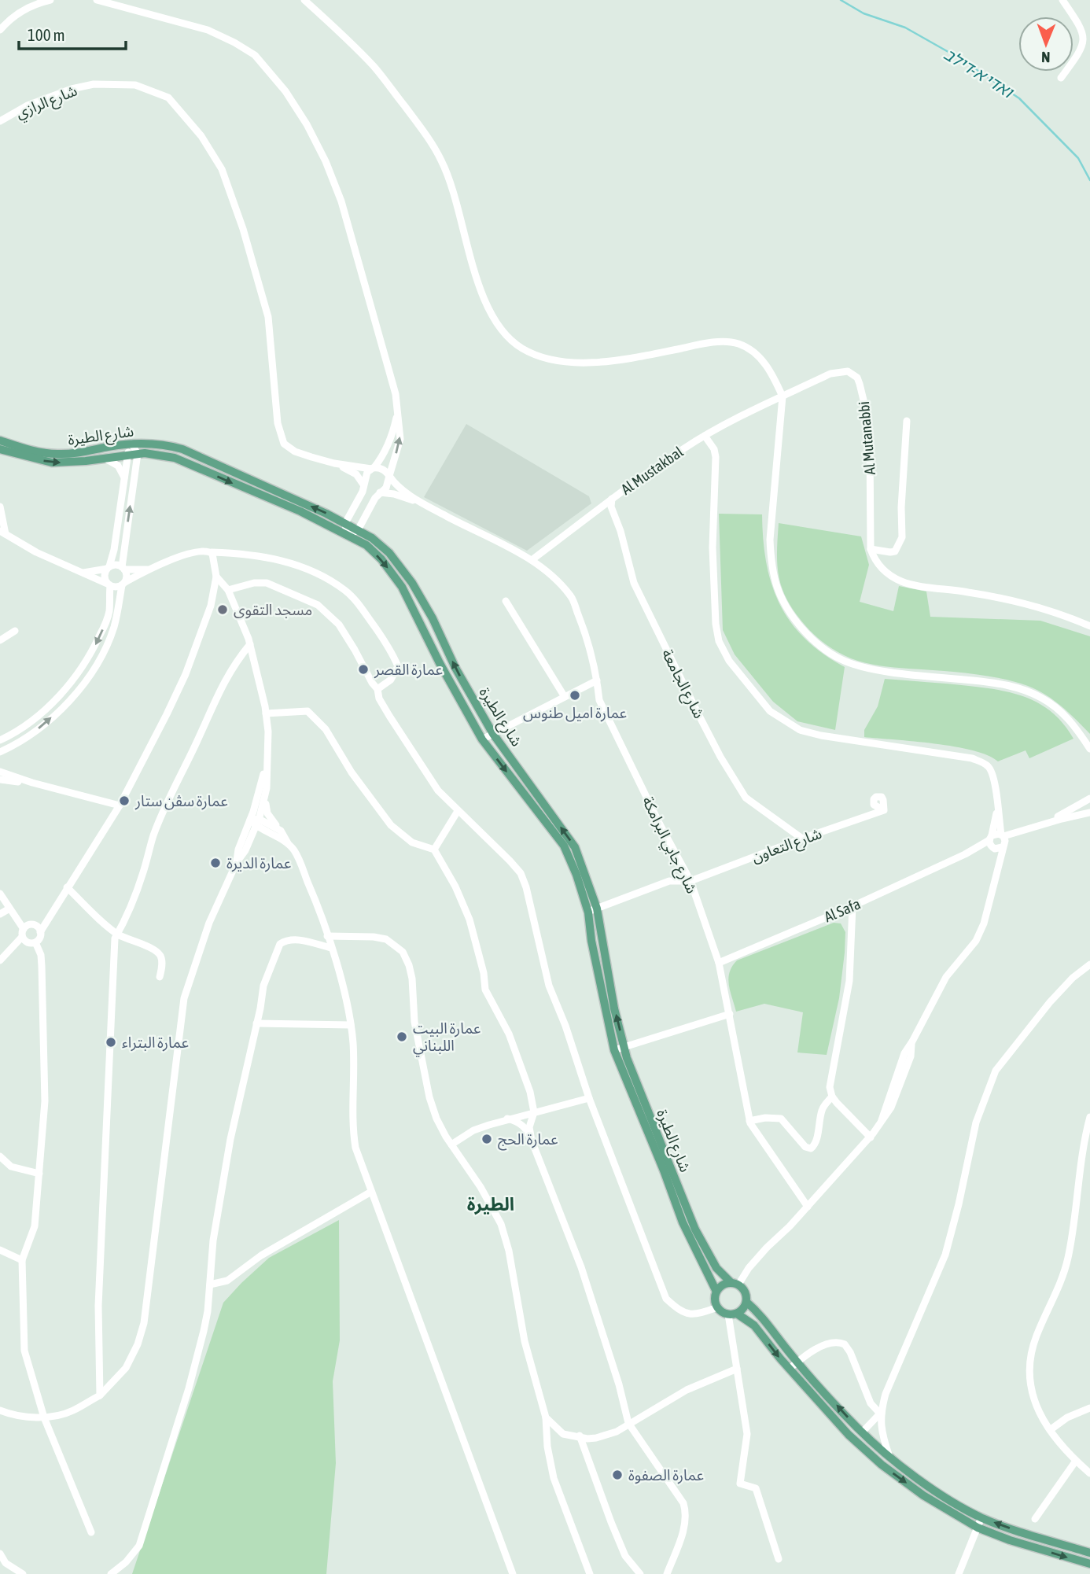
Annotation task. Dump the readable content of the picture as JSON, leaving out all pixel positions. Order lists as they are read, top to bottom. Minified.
{"streets":{"main road":["شارع الطيرة"],"street":["شارع الرازي","Al Mutanabbi","Al Mustakbal","شارع الجامعة","شارع جابي البرامكة","شارع التعاون","Al Safa"]},"crossings":[["شارع الطيرة","شارع التعاون"],["Al Mutanabbi","Al Mustakbal"],["Al Mustakbal","شارع الجامعة"],["Al Mustakbal","شارع جابي البرامكة"],["شارع الجامعة","شارع التعاون"],["شارع جابي البرامكة","شارع التعاون"],["شارع جابي البرامكة","Al Safa"]],"districts":["الطيرة"],"water":["ואדי א-דילב"],"places":["مسجد التقوى","عمارة القصر","عمارة اميل طنوس","عمارة سڤن ستار","عمارة الديرة","عمارة البيت اللبناني","عمارة البتراء","عمارة الحج","عمارة الصفوة"],"scale_bar":"100 m","north":"bottom"}
